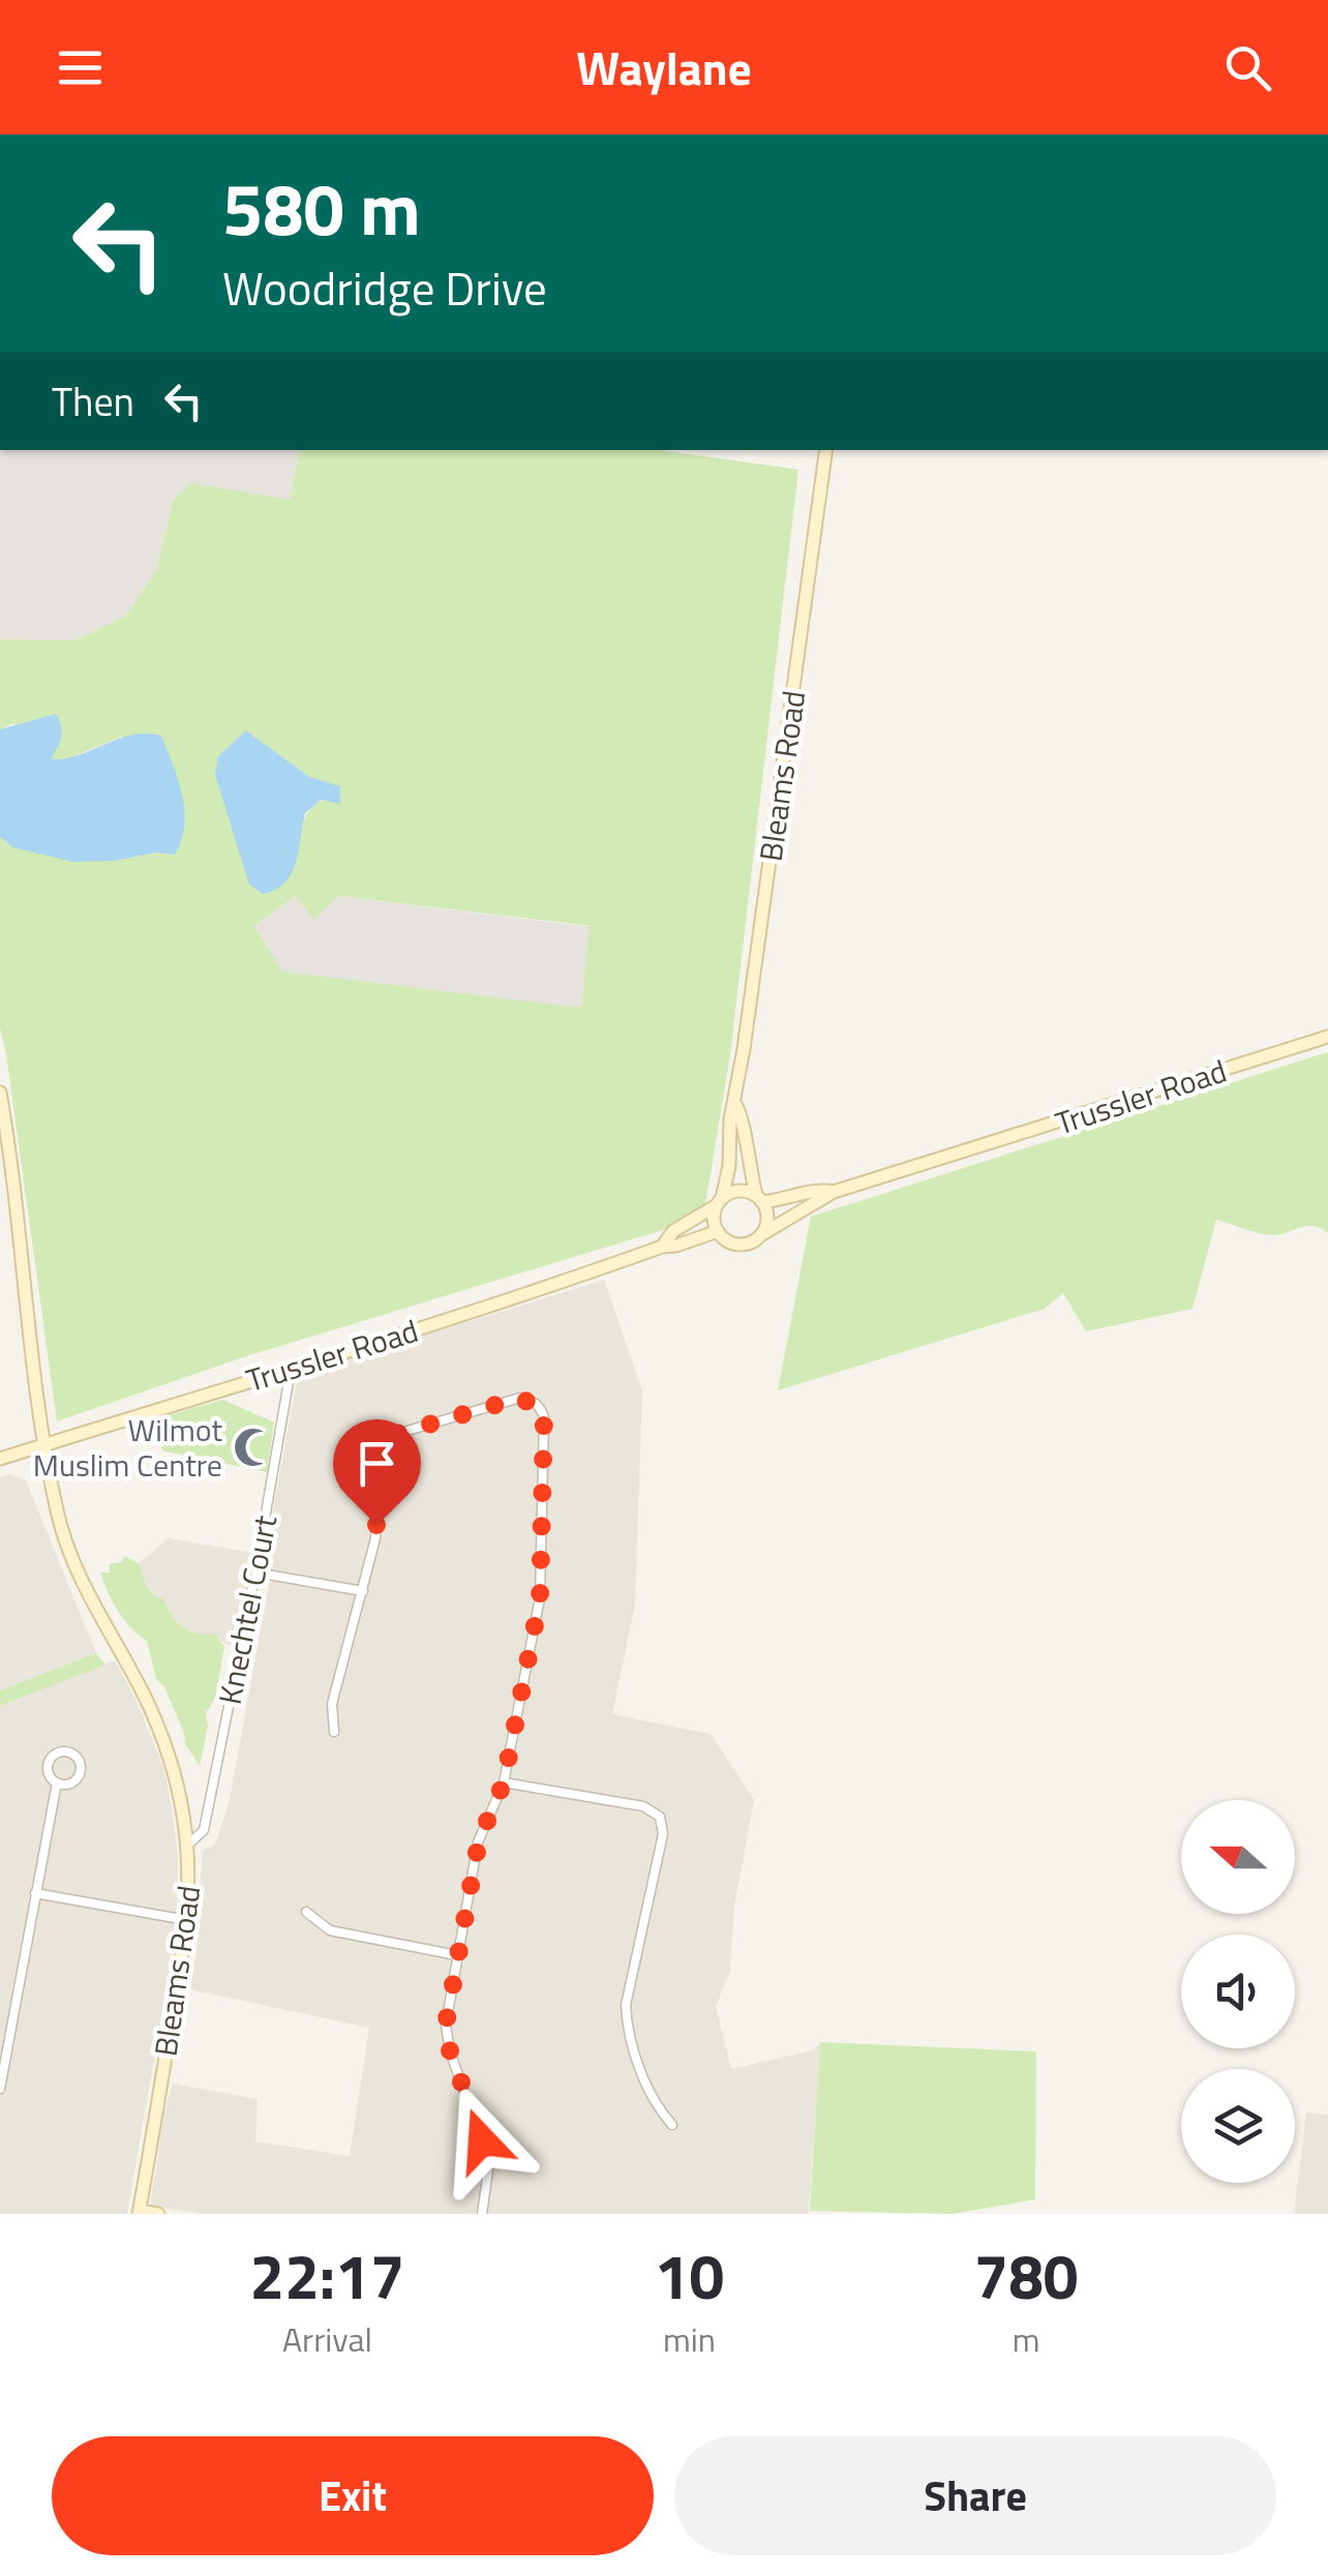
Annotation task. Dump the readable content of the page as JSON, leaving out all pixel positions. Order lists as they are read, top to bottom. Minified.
{"streets":{"main road":["Bleams Road","Trussler Road"],"street":["Knechtel Court"]},"crossings":[["Bleams Road","Trussler Road"],["Bleams Road","Knechtel Court"],["Trussler Road","Knechtel Court"]],"places":{"mosque":["Wilmot Muslim Centre"]},"north":"left","page":{"header":"Waylane","turn":["580 m","Woodridge Drive"],"then":"Then","eta":["22:17","Arrival","10","min","780","m"],"buttons":["Exit","Share"]}}
